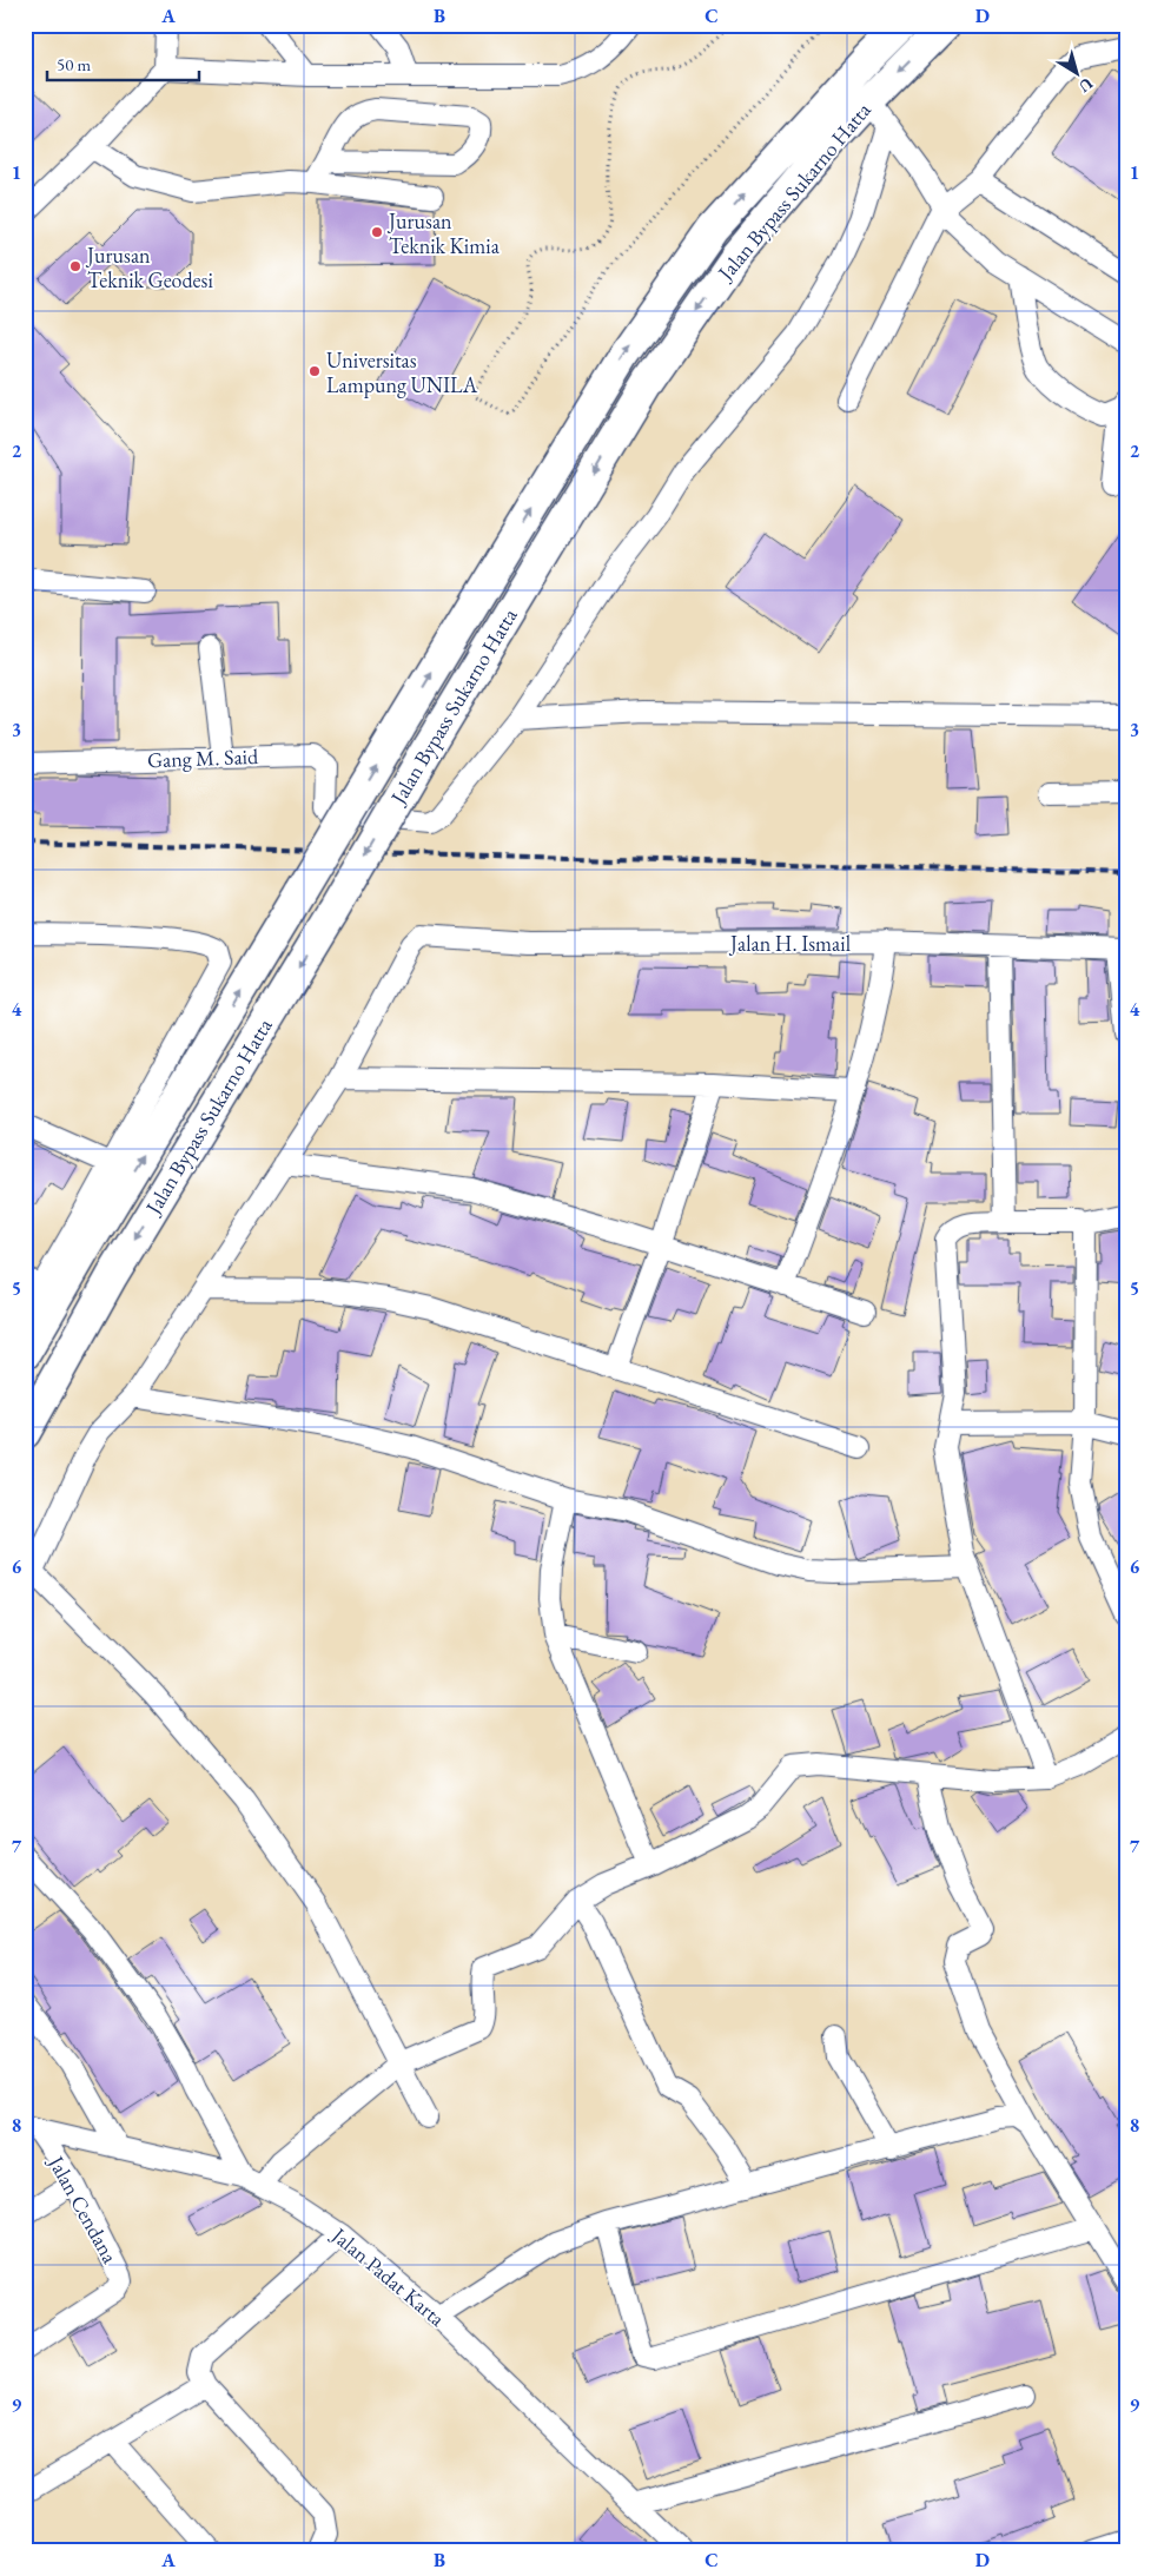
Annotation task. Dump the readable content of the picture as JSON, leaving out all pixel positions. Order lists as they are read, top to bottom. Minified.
{"streets":{"highway":["Jalan Bypass Sukarno Hatta"],"street":["Gang M. Said","Jalan H. Ismail","Jalan Cendana","Jalan Padat Karta"]},"crossings":[["Jalan Cendana","Jalan Padat Karta"]],"places":["Jurusan Teknik Kimia","Jurusan Teknik Geodesi","Universitas Lampung UNILA"],"scale_bar":"50 m","north":"bottom right","grid":{"columns":["A","B","C","D"],"rows":["1","2","3","4","5","6","7","8","9"]}}
